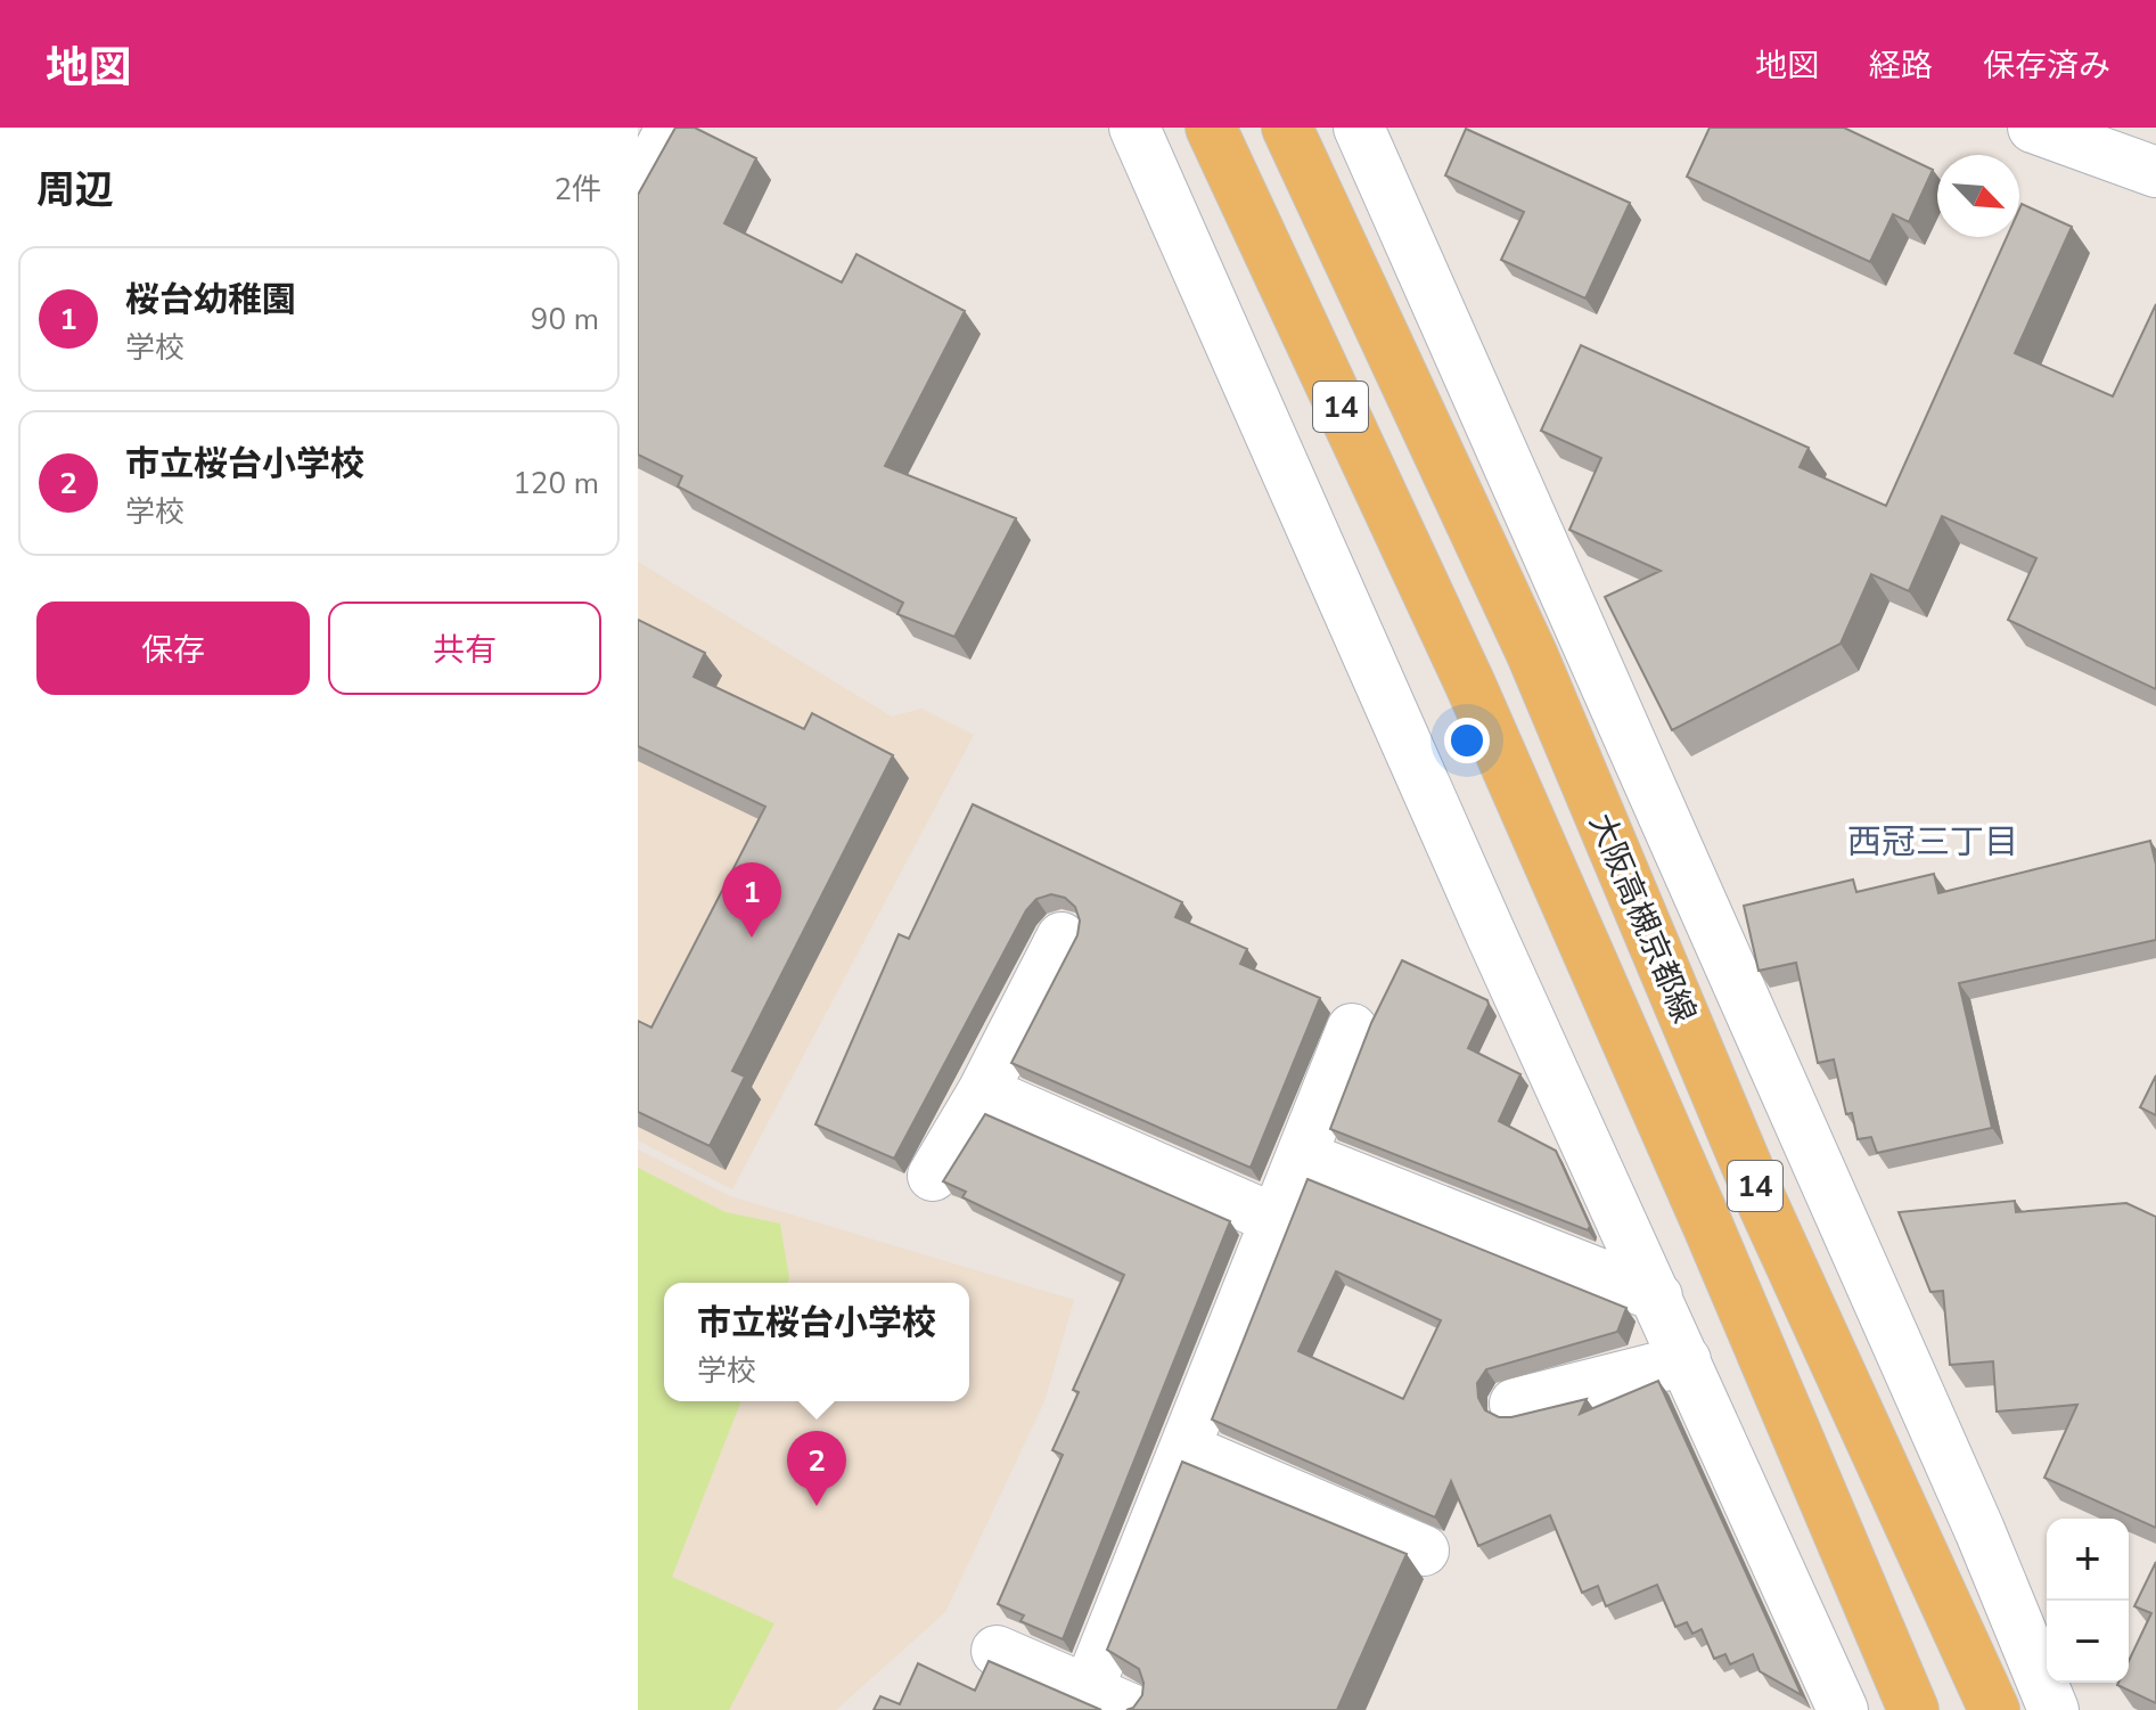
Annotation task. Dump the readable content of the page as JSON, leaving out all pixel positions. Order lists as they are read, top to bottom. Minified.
{"streets":{"main road":["14","大阪高槻京都線"]},"districts":["西冠三丁目"],"north":"bottom right","page":{"header":"地図","nav":["地図","経路","保存済み"],"heading":["周辺","2件"],"list":[{"mark":"1","name":"桜台幼稚園","note":"学校","value":"90 m"},{"mark":"2","name":"市立桜台小学校","note":"学校","value":"120 m"}],"buttons":["保存","共有"],"pins":["1","2"],"popup":["市立桜台小学校","学校"],"map_buttons":["+","−"]}}
